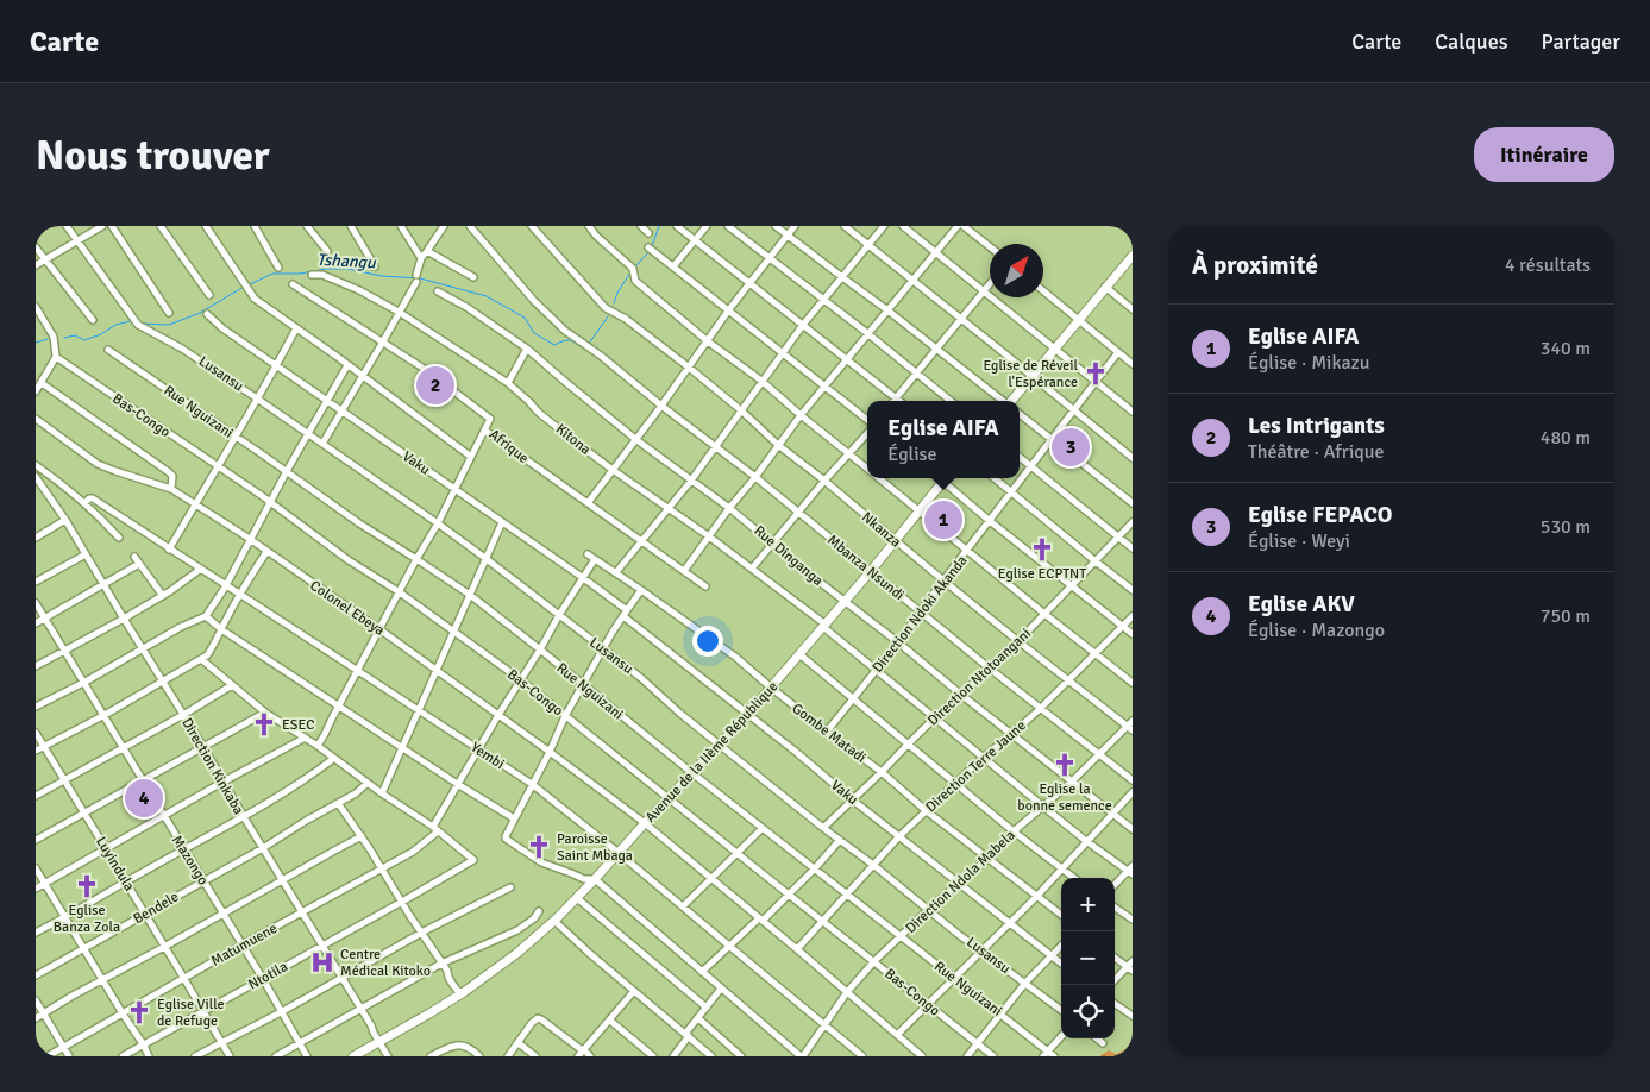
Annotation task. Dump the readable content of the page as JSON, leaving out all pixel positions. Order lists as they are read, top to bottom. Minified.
{"streets":{"street":["Lusansu","Rue Nguizani","Bas-Congo","Kitona","Afrique","Vaku","Nkanza","Rue Dinganga","Mbanza Nsundi","Colonel Ebeya","Direction Ndoki Akanda","Direction Ntotoangani","Gombe Matadi","Avenue de la IIème République","Yembi","Direction Kinkaba","Direction Terre Jaune","Mazongo","Luyindula","Direction Ndola Mabela","Bendele","Matumuene","Ntotila"]},"crossings":[["Lusansu","Direction Ntotoangani"],["Lusansu","Avenue de la IIème République"],["Lusansu","Direction Terre Jaune"],["Lusansu","Direction Ndola Mabela"],["Lusansu","Matumuene"],["Rue Nguizani","Avenue de la IIème République"],["Rue Nguizani","Direction Terre Jaune"],["Rue Nguizani","Direction Ndola Mabela"],["Rue Nguizani","Matumuene"],["Bas-Congo","Avenue de la IIème République"],["Bas-Congo","Direction Terre Jaune"],["Bas-Congo","Direction Ndola Mabela"],["Bas-Congo","Matumuene"],["Kitona","Direction Ndoki Akanda"],["Kitona","Direction Ntotoangani"],["Kitona","Avenue de la IIème République"],["Kitona","Direction Terre Jaune"],["Kitona","Direction Ndola Mabela"],["Vaku","Direction Ntotoangani"],["Vaku","Avenue de la IIème République"],["Vaku","Direction Terre Jaune"],["Vaku","Direction Ndola Mabela"],["Vaku","Matumuene"],["Nkanza","Direction Ndoki Akanda"],["Nkanza","Direction Ntotoangani"],["Nkanza","Avenue de la IIème République"],["Nkanza","Direction Terre Jaune"],["Nkanza","Direction Ndola Mabela"],["Rue Dinganga","Direction Ndoki Akanda"],["Rue Dinganga","Direction Ntotoangani"],["Rue Dinganga","Avenue de la IIème République"],["Rue Dinganga","Direction Terre Jaune"],["Rue Dinganga","Direction Ndola Mabela"],["Mbanza Nsundi","Direction Ndoki Akanda"],["Mbanza Nsundi","Direction Ntotoangani"],["Mbanza Nsundi","Avenue de la IIème République"],["Mbanza Nsundi","Direction Terre Jaune"],["Mbanza Nsundi","Direction Ndola Mabela"],["Colonel Ebeya","Avenue de la IIème République"],["Colonel Ebeya","Direction Terre Jaune"],["Colonel Ebeya","Direction Ndola Mabela"],["Colonel Ebeya","Matumuene"],["Direction Ndoki Akanda","Gombe Matadi"],["Direction Ntotoangani","Gombe Matadi"],["Gombe Matadi","Avenue de la IIème République"],["Gombe Matadi","Direction Terre Jaune"],["Gombe Matadi","Direction Ndola Mabela"],["Gombe Matadi","Matumuene"],["Avenue de la IIème République","Yembi"],["Avenue de la IIème République","Direction Kinkaba"],["Yembi","Direction Ndola Mabela"],["Yembi","Matumuene"],["Direction Kinkaba","Bendele"],["Direction Kinkaba","Matumuene"],["Direction Kinkaba","Ntotila"],["Mazongo","Bendele"],["Mazongo","Matumuene"],["Mazongo","Ntotila"],["Luyindula","Bendele"],["Luyindula","Matumuene"],["Luyindula","Ntotila"],["Matumuene","Ntotila"]],"water":["Tshangu"],"places":{"church":["Eglise de Réveil l'Espérance","Eglise ECPTNT","ESEC","Eglise la bonne semence","Paroisse Saint Mbaga","Eglise Banza Zola","Eglise Ville de Refuge"],"hospital":["Centre Médical Kitoko"]},"north":"top right","page":{"header":"Carte","nav":["Carte","Calques","Partager"],"buttons":"Itinéraire","title":"Nous trouver","heading":["À proximité","4 résultats"],"list":[{"mark":"1","name":"Eglise AIFA","note":"Église · Mikazu","value":"340 m"},{"mark":"2","name":"Les Intrigants","note":"Théâtre · Afrique","value":"480 m"},{"mark":"3","name":"Eglise FEPACO","note":"Église · Weyi","value":"530 m"},{"mark":"4","name":"Eglise AKV","note":"Église · Mazongo","value":"750 m"}],"pins":["2","3","1","4"],"popup":["Eglise AIFA","Église"],"map_buttons":["+","−"]}}
